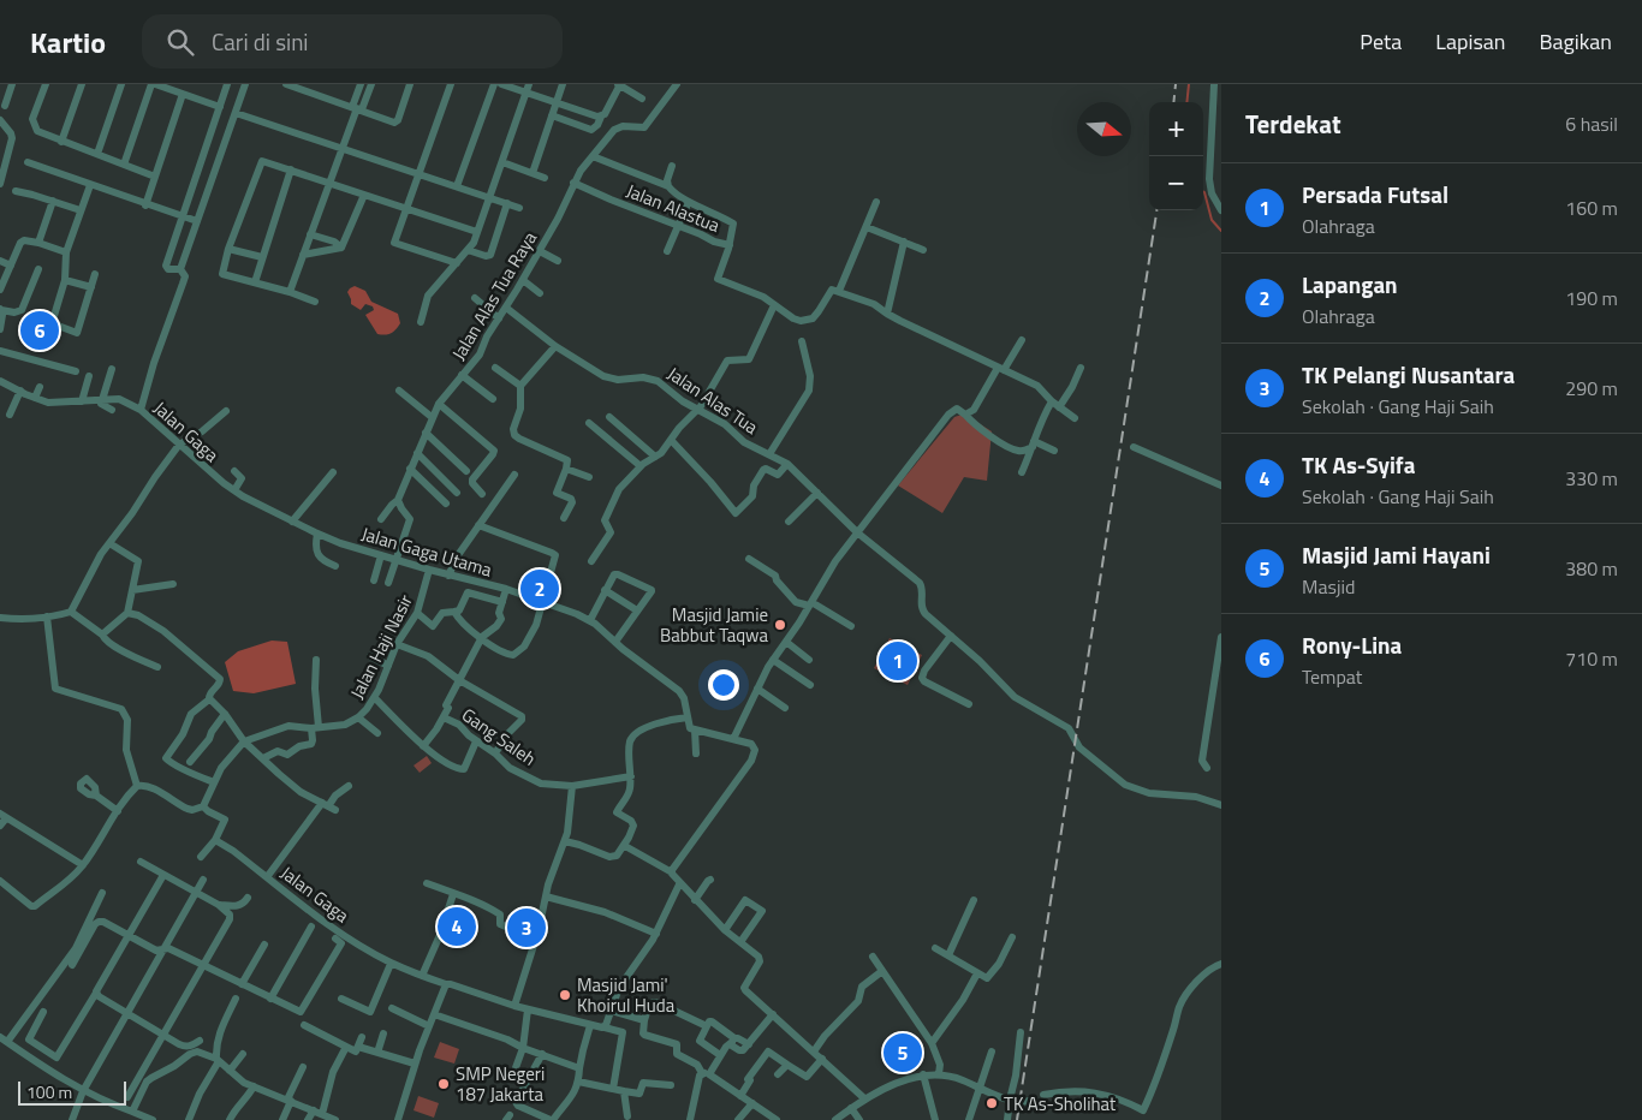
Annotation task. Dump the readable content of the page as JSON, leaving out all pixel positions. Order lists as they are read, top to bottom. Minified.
{"streets":{"street":["Jalan Alastua","Jalan Alas Tua Raya","Jalan Alas Tua","Jalan Gaga","Jalan Gaga Utama","Jalan Haji Nasir","Gang Saleh"]},"crossings":[["Jalan Alastua","Jalan Alas Tua Raya"],["Jalan Alas Tua Raya","Jalan Alas Tua"],["Jalan Gaga","Jalan Gaga Utama"],["Jalan Gaga Utama","Jalan Haji Nasir"]],"places":["Masjid Jamie Babbut Taqwa","Masjid Jami' Khoirul Huda","SMP Negeri 187 Jakarta","TK As-Sholihat"],"scale_bar":"100 m","north":"right","page":{"header":"Kartio","search":"Cari di sini","nav":["Peta","Lapisan","Bagikan"],"heading":["Terdekat","6 hasil"],"map_buttons":["+","−"],"list":[{"mark":"1","name":"Persada Futsal","note":"Olahraga","value":"160 m"},{"mark":"2","name":"Lapangan","note":"Olahraga","value":"190 m"},{"mark":"3","name":"TK Pelangi Nusantara","note":"Sekolah · Gang Haji Saih","value":"290 m"},{"mark":"4","name":"TK As-Syifa","note":"Sekolah · Gang Haji Saih","value":"330 m"},{"mark":"5","name":"Masjid Jami Hayani","note":"Masjid","value":"380 m"},{"mark":"6","name":"Rony-Lina","note":"Tempat","value":"710 m"}],"pins":["6","2","1","4","3","5"],"scale":"100 m"}}
